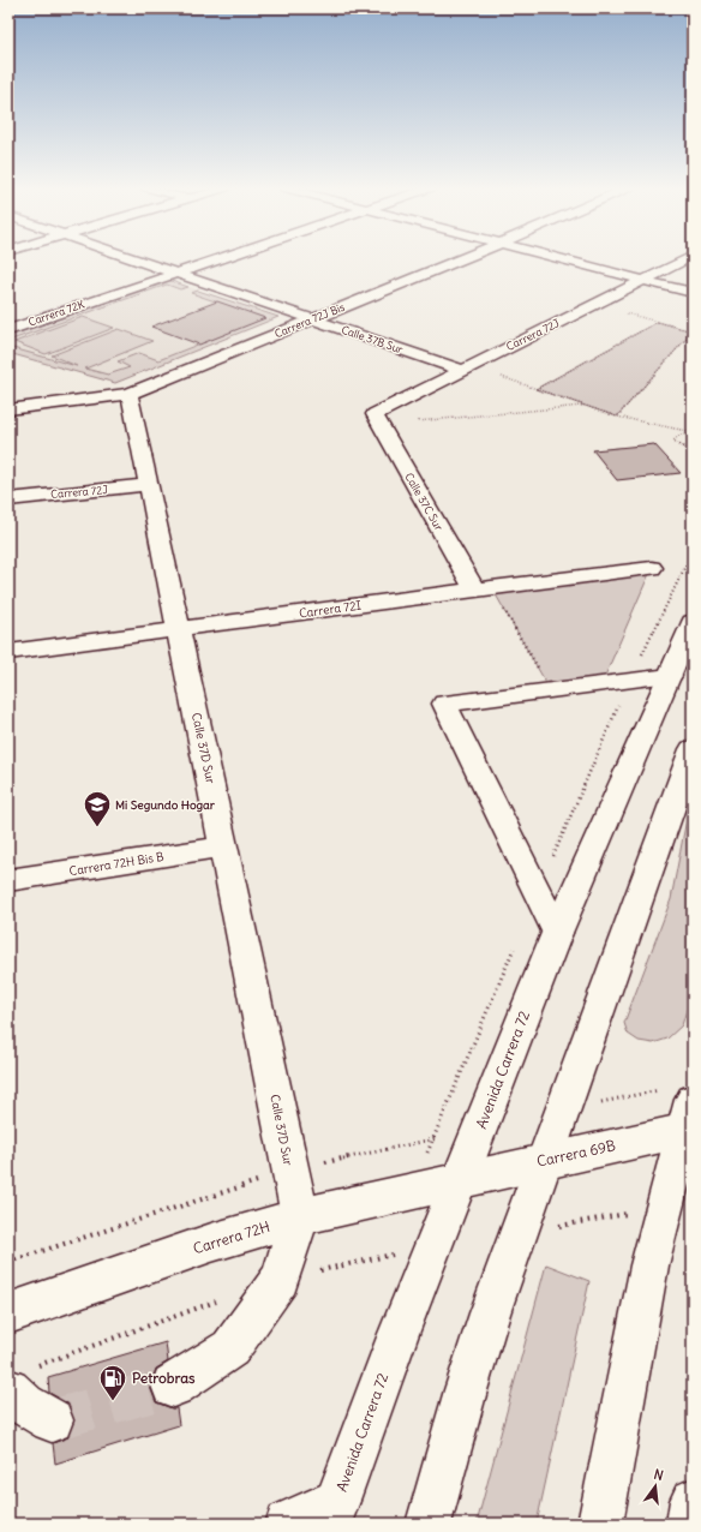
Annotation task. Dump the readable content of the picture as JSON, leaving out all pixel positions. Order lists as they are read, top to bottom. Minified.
{"streets":{"main road":["Carrera 72K","Carrera 72J Bis","Carrera 72J","Calle 37B Sur","Calle 37C Sur","Carrera 72I","Calle 37D Sur","Carrera 72H Bis B","Avenida Carrera 72","Carrera 69B","Carrera 72H"]},"crossings":[["Carrera 72K","Calle 37B Sur"],["Carrera 72J Bis","Calle 37B Sur"],["Carrera 72J Bis","Calle 37D Sur"],["Carrera 72J","Calle 37B Sur"],["Carrera 72J","Calle 37C Sur"],["Carrera 72J","Calle 37D Sur"],["Calle 37C Sur","Carrera 72I"],["Carrera 72I","Calle 37D Sur"],["Calle 37D Sur","Carrera 72H Bis B"],["Calle 37D Sur","Carrera 72H"],["Avenida Carrera 72","Carrera 69B"],["Avenida Carrera 72","Carrera 72H"],["Carrera 69B","Carrera 72H"]],"places":{"school or university":["Mi Segundo Hogar"],"fuel station":["Petrobras"]},"north":"top"}
